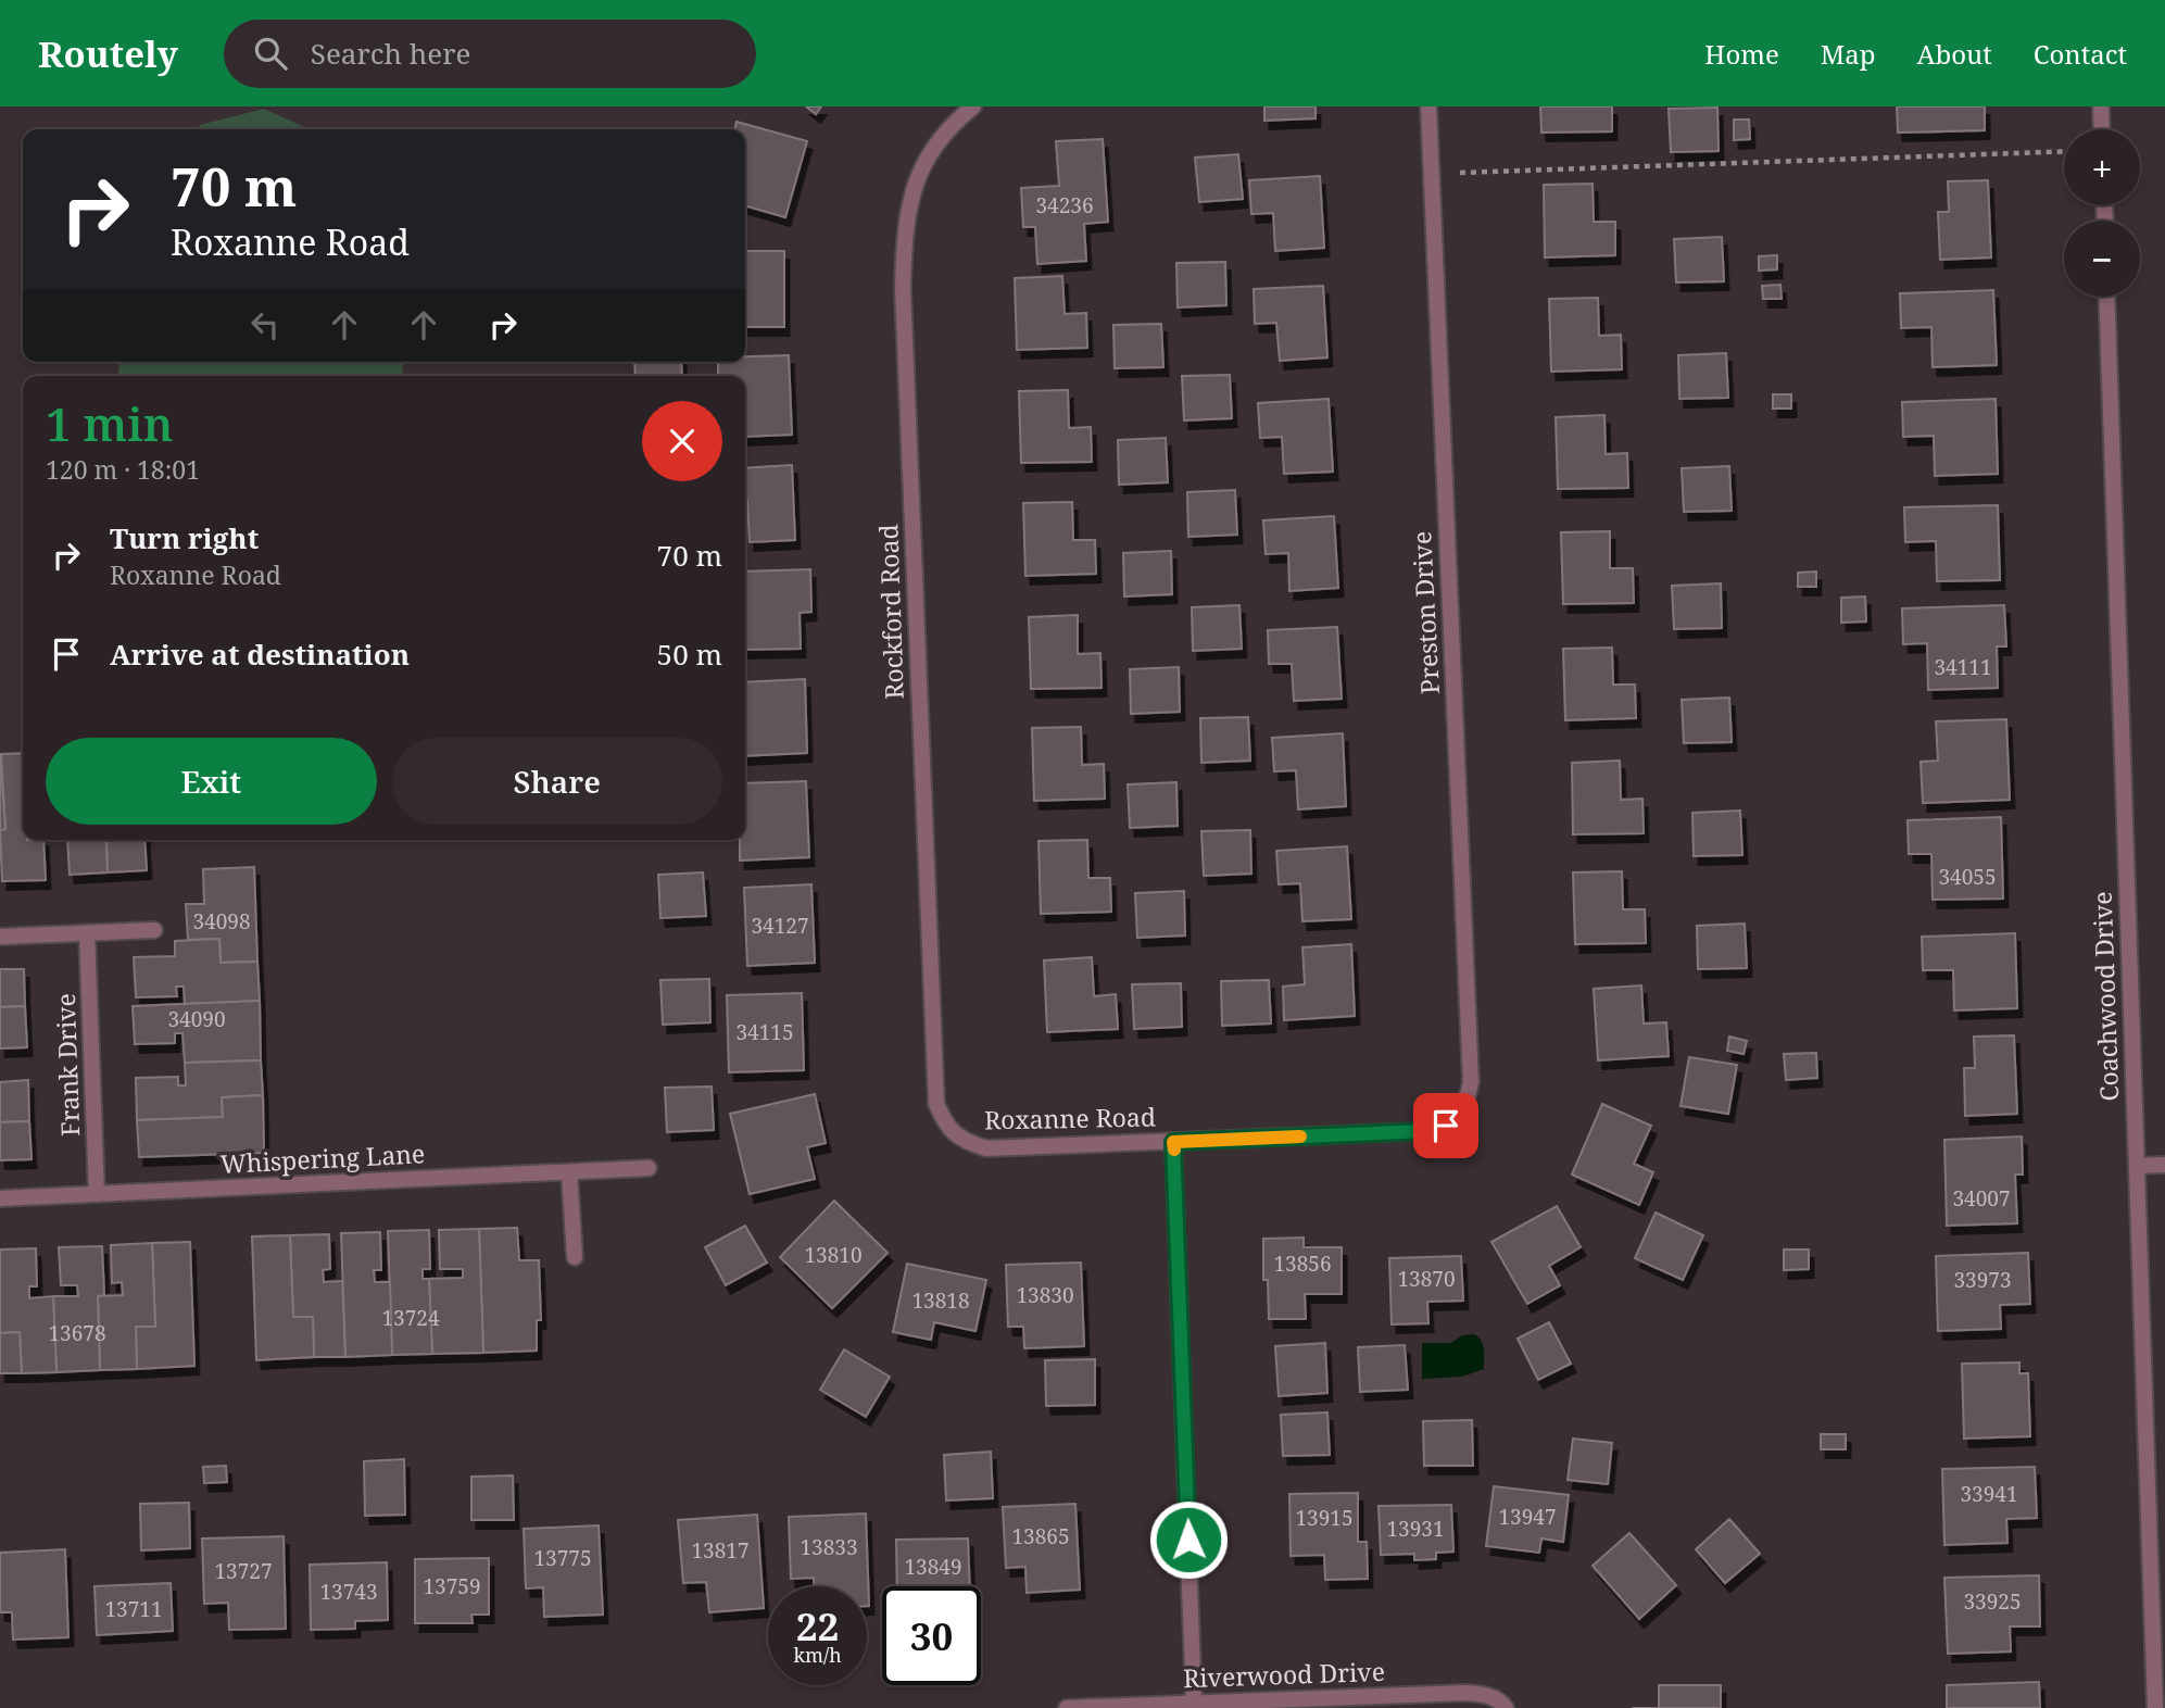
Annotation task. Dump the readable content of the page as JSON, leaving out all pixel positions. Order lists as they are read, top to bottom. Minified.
{"streets":{"street":["Rockford Road","Preston Drive","Coachwood Drive","Frank Drive","Roxanne Road","Whispering Lane","Riverwood Drive"]},"crossings":[["Rockford Road","Roxanne Road"],["Preston Drive","Roxanne Road"],["Frank Drive","Whispering Lane"]],"house_numbers":["34236","34111","34055","34098","34127","34090","34115","34007","13810","13856","13870","33973","13830","13818","13724","13678","33941","13947","13915","13931","13865","13833","13817","13775","13849","13727","13759","13743","33925","13711"],"page":{"header":"Routely","search":"Search here","nav":["Home","Map","About","Contact"],"map_buttons":["+","−"],"turn":["70 m","Roxanne Road"],"heading":["1 min","120 m · 18:01"],"list":[{"name":"Turn right","note":"Roxanne Road","value":"70 m"},{"name":"Arrive at destination","value":"50 m"}],"buttons":["Exit","Share"],"speed":"22 km/h","limit":"30"}}
